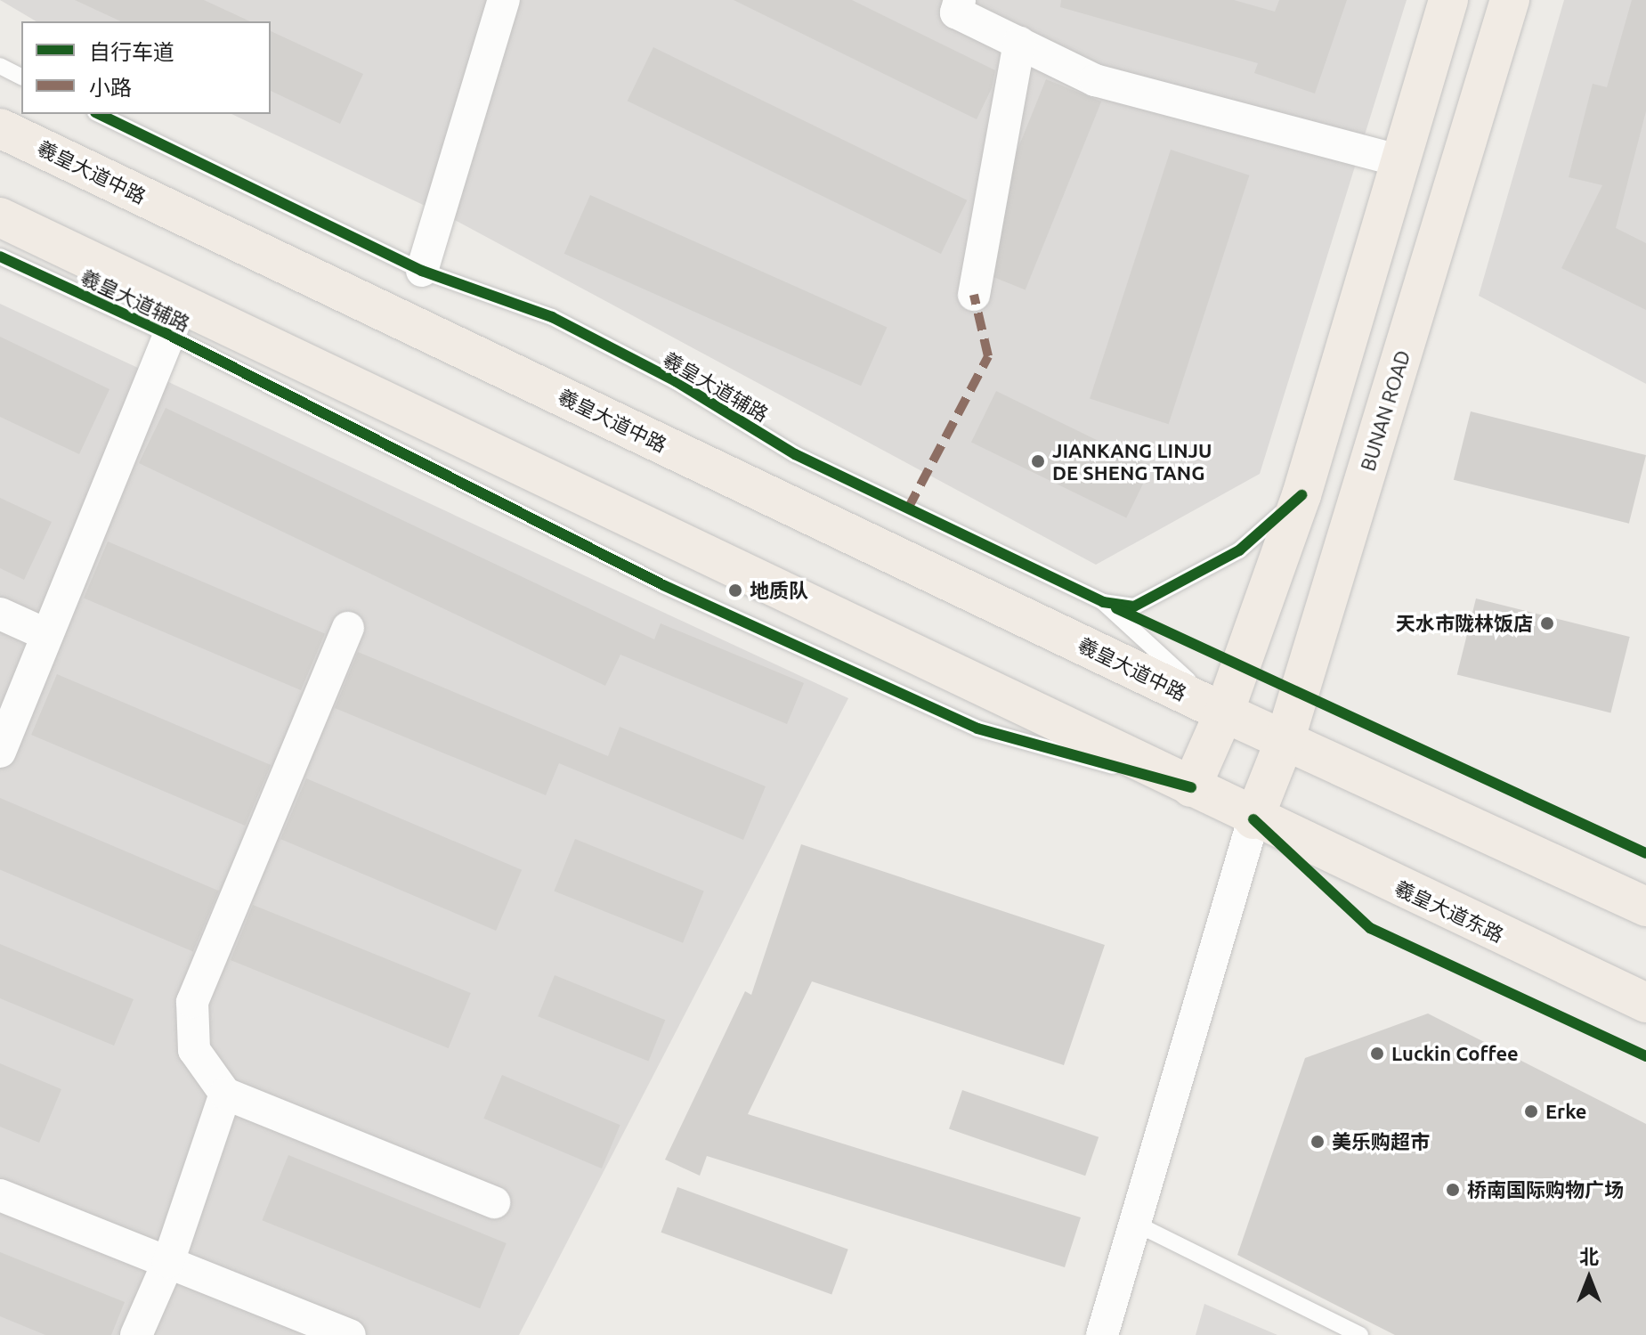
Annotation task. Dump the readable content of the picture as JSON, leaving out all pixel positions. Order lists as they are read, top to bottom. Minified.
{"streets":{"main road":["羲皇大道中路","BUNAN ROAD","羲皇大道东路"],"lane":["羲皇大道辅路"]},"crossings":[["羲皇大道中路","BUNAN ROAD"],["BUNAN ROAD","羲皇大道东路"]],"places":["JIANKANG LINJU DE SHENG TANG","地质队","天水市陇林饭店","Luckin Coffee","Erke","美乐购超市","桥南国际购物广场"],"legend":["自行车道","小路"],"north":"top"}
